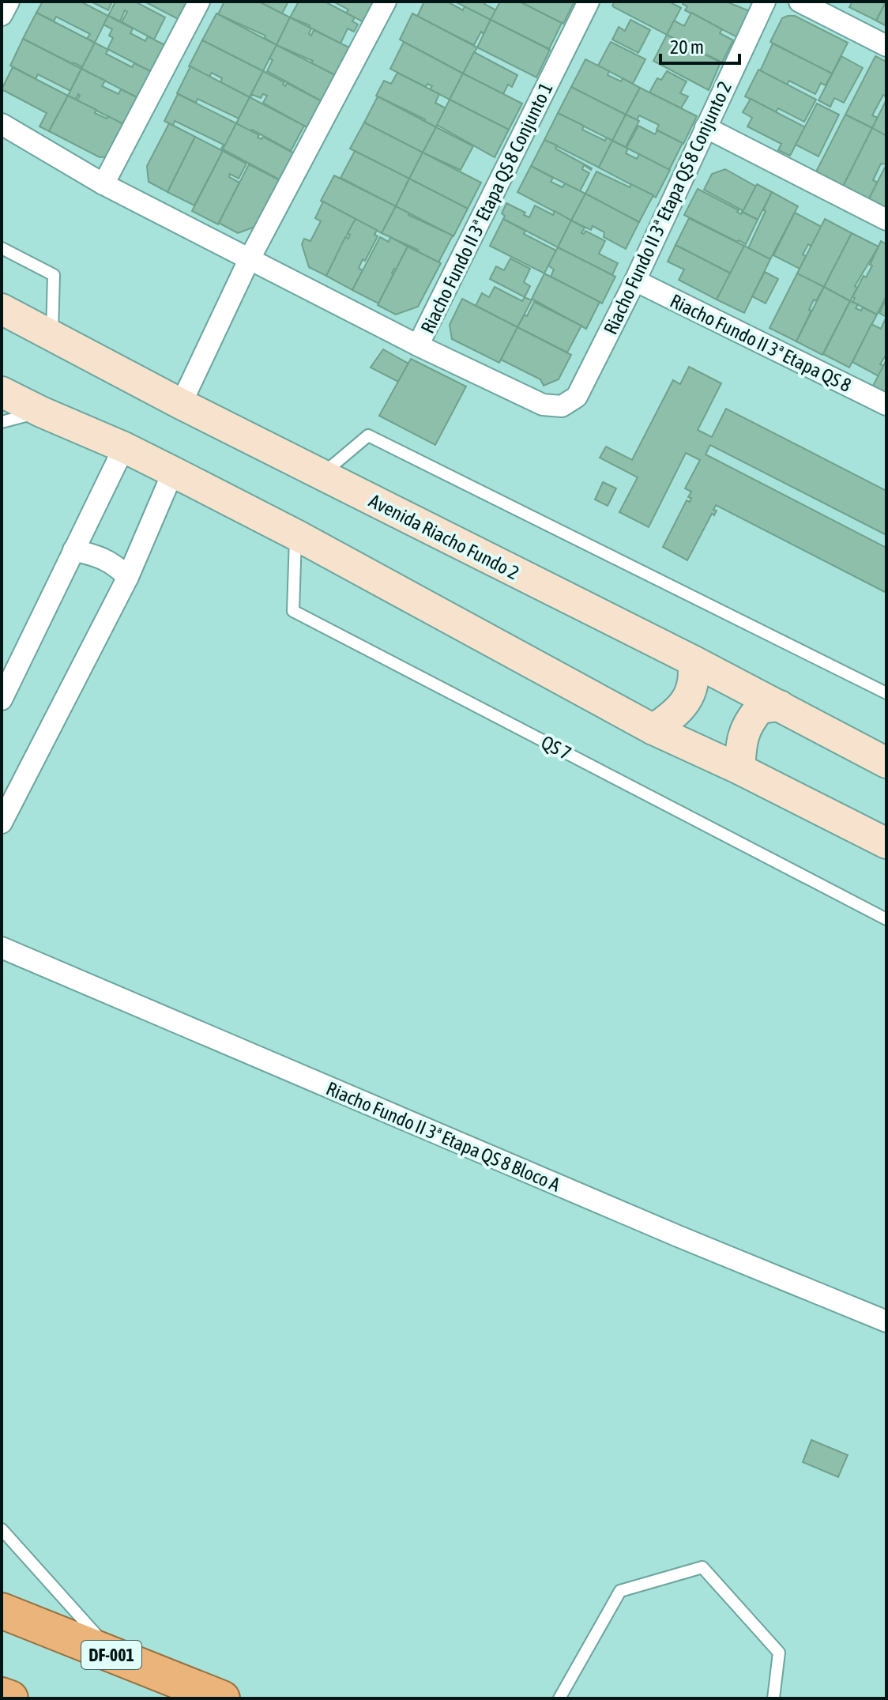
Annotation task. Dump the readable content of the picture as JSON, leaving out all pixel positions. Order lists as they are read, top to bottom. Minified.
{"streets":{"highway":["DF-001"],"main road":["Avenida Riacho Fundo 2"],"street":["Riacho Fundo II 3ª Etapa QS 8 Conjunto 1","Riacho Fundo II 3ª Etapa QS 8 Conjunto 2","Riacho Fundo II 3ª Etapa QS 8","Riacho Fundo II 3ª Etapa QS 8 Bloco A"],"lane":["QS 7"]},"crossings":[["Riacho Fundo II 3ª Etapa QS 8 Conjunto 1","Riacho Fundo II 3ª Etapa QS 8 Conjunto 2"],["Riacho Fundo II 3ª Etapa QS 8 Conjunto 2","Riacho Fundo II 3ª Etapa QS 8"]],"scale_bar":"20 m"}
